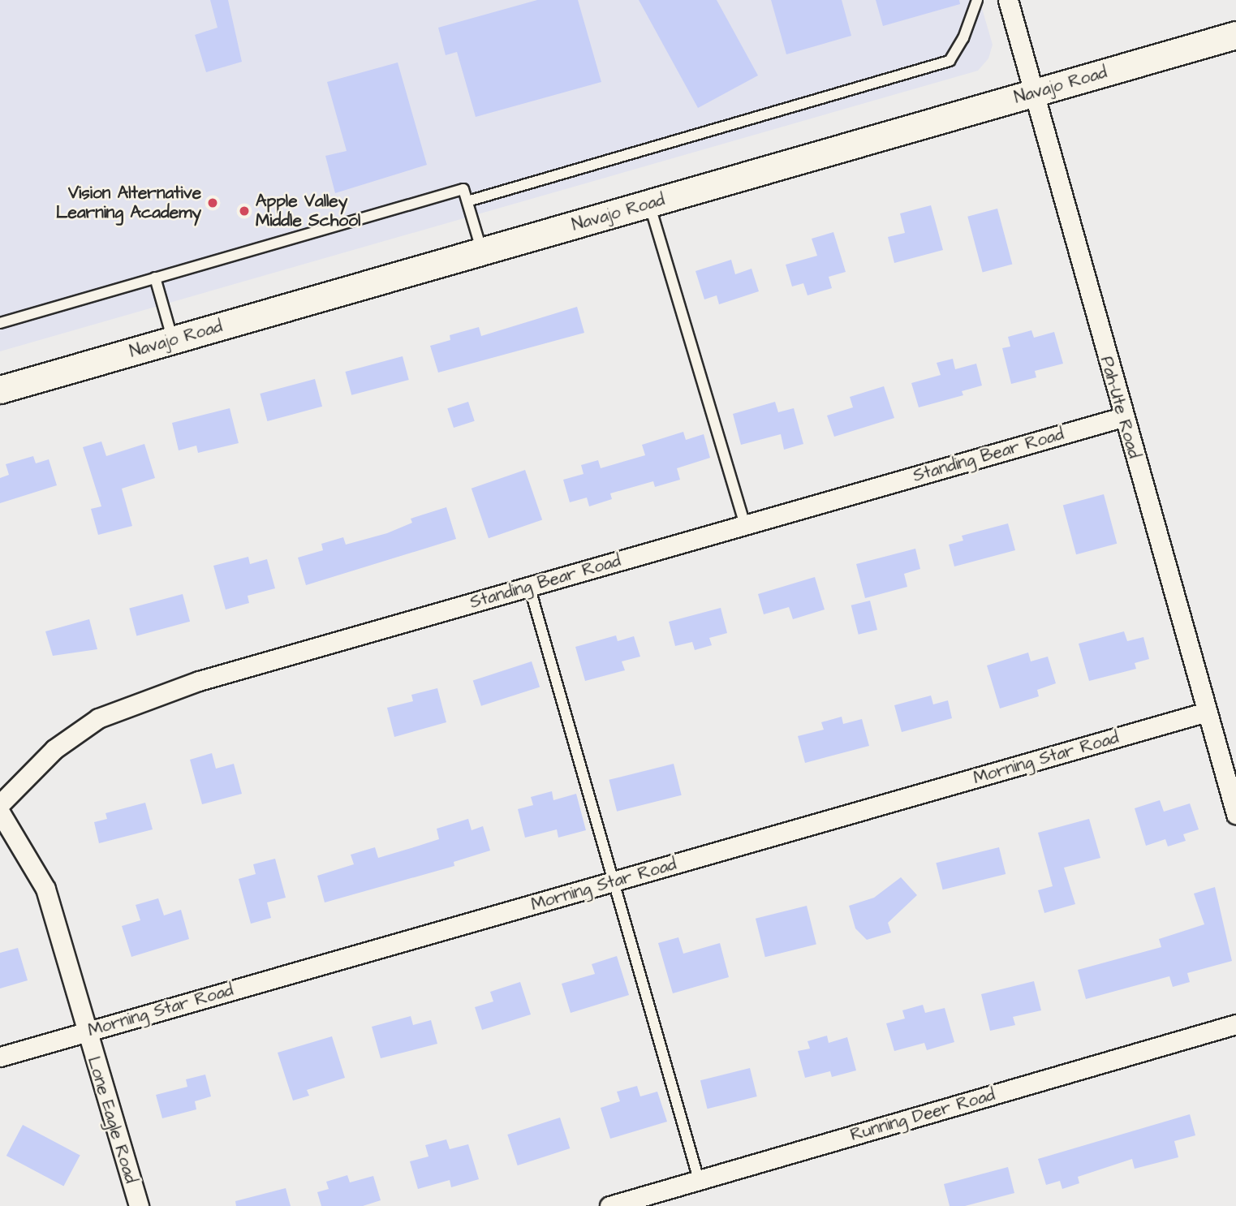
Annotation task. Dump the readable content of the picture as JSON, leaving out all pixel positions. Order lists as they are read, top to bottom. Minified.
{"streets":{"main road":["Navajo Road"],"street":["Pah-Ute Road","Standing Bear Road","Morning Star Road","Running Deer Road","Lone Eagle Road"]},"crossings":[["Navajo Road","Pah-Ute Road"],["Pah-Ute Road","Standing Bear Road"],["Pah-Ute Road","Morning Star Road"],["Morning Star Road","Lone Eagle Road"]],"places":["Vision Alternative Learning Academy","Apple Valley Middle School"]}
